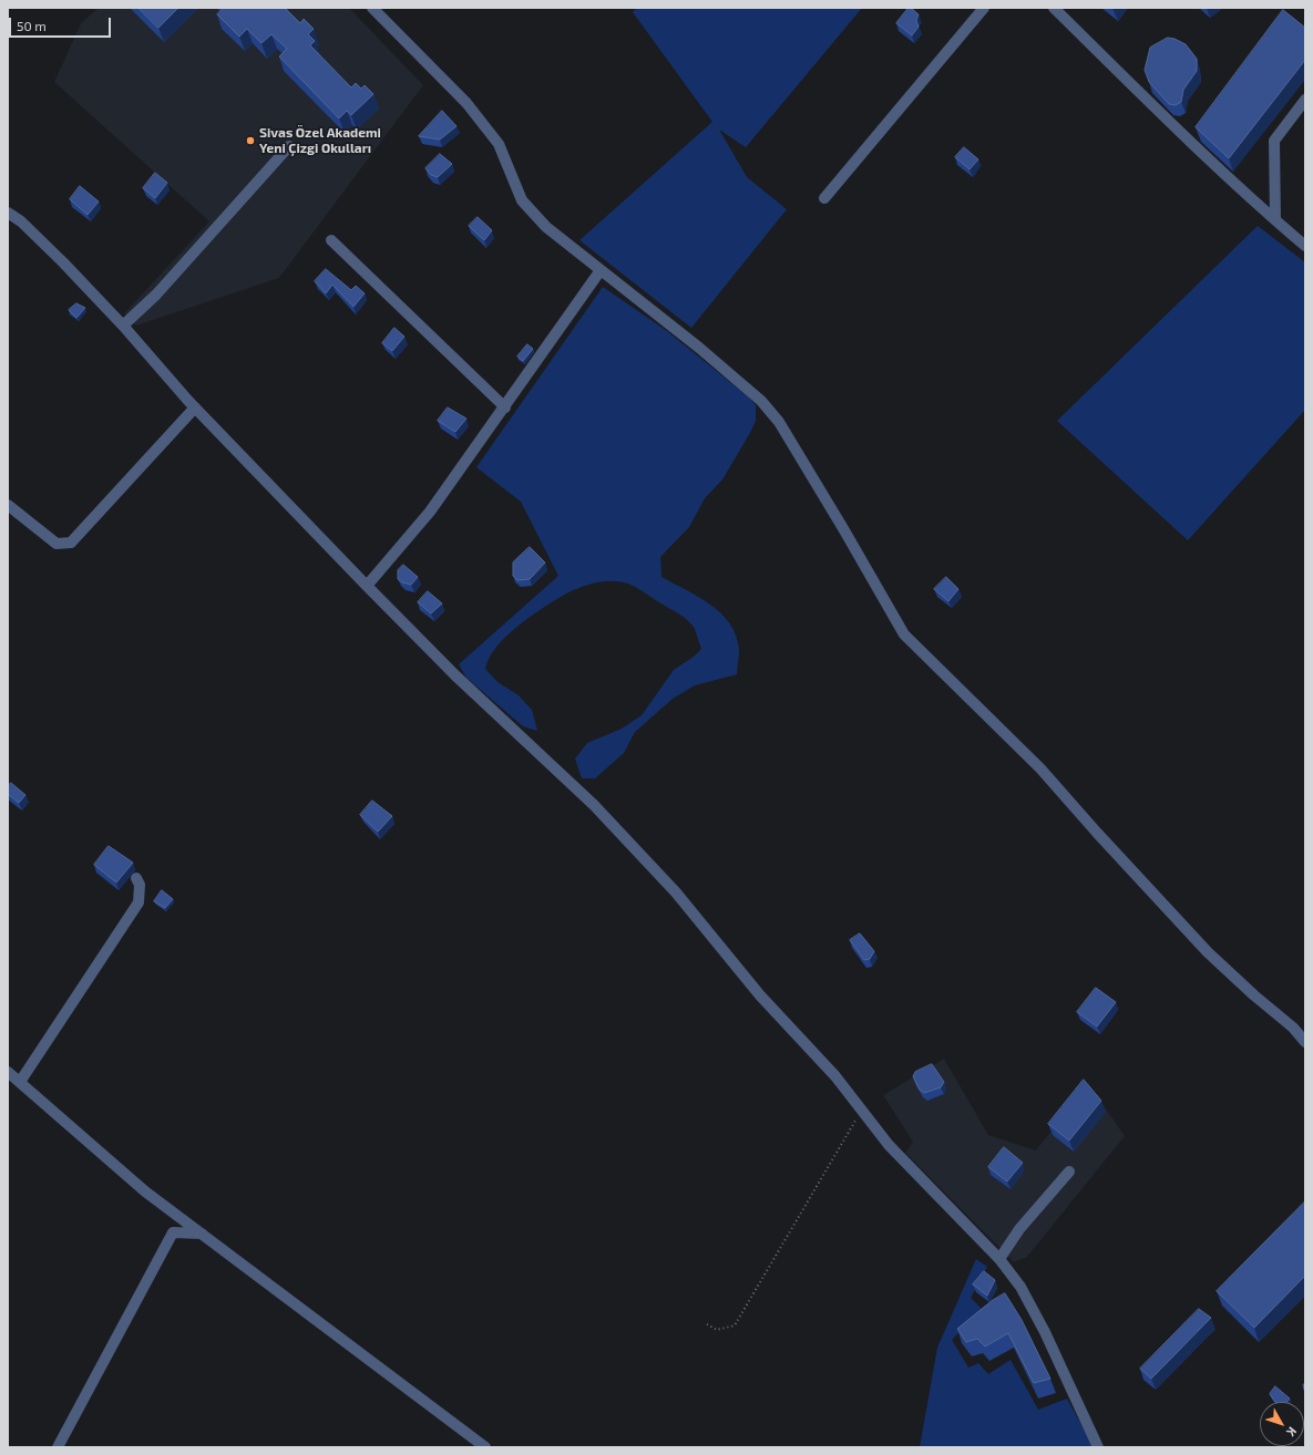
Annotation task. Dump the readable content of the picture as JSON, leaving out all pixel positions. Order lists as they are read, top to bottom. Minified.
{"places":["Sivas Özel Akademi Yeni Çizgi Okulları"],"scale_bar":"50 m","north":"bottom right"}
